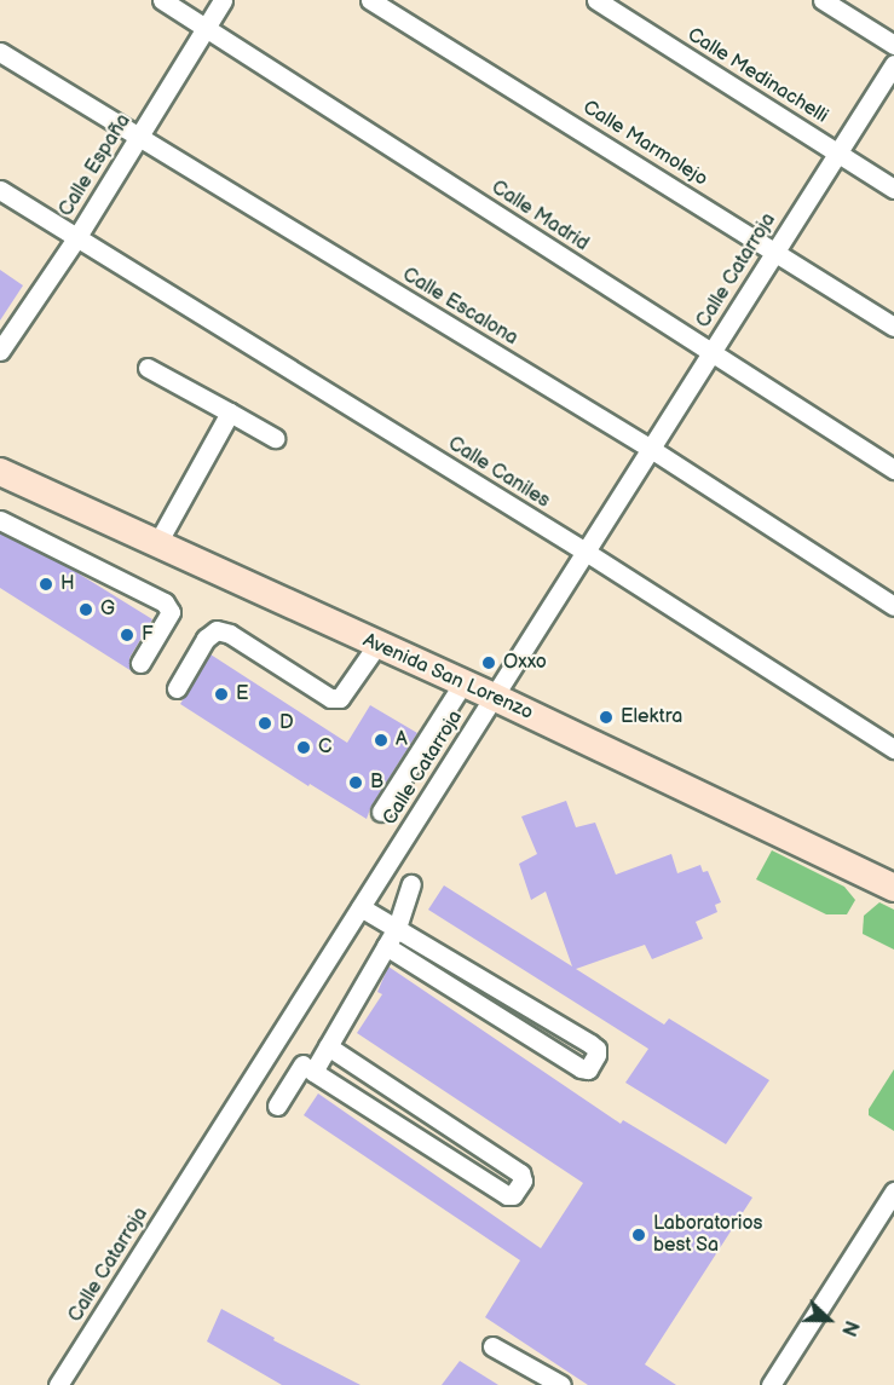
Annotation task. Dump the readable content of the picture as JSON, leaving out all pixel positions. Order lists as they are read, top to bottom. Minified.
{"streets":{"main road":["Avenida San Lorenzo"],"street":["Calle Medinachelli","Calle Marmolejo","Calle España","Calle Madrid","Calle Catarroja","Calle Escalona","Calle Caniles"]},"crossings":[["Calle Medinachelli","Calle Catarroja"],["Calle Marmolejo","Calle Catarroja"],["Calle España","Calle Madrid"],["Calle España","Calle Escalona"],["Calle España","Calle Caniles"],["Calle Madrid","Calle Catarroja"],["Calle Catarroja","Calle Escalona"],["Calle Catarroja","Calle Caniles"],["Calle Catarroja","Avenida San Lorenzo"]],"places":["H","G","F","Oxxo","E","Elektra","D","A","C","B","Laboratorios best Sa"],"north":"right"}
